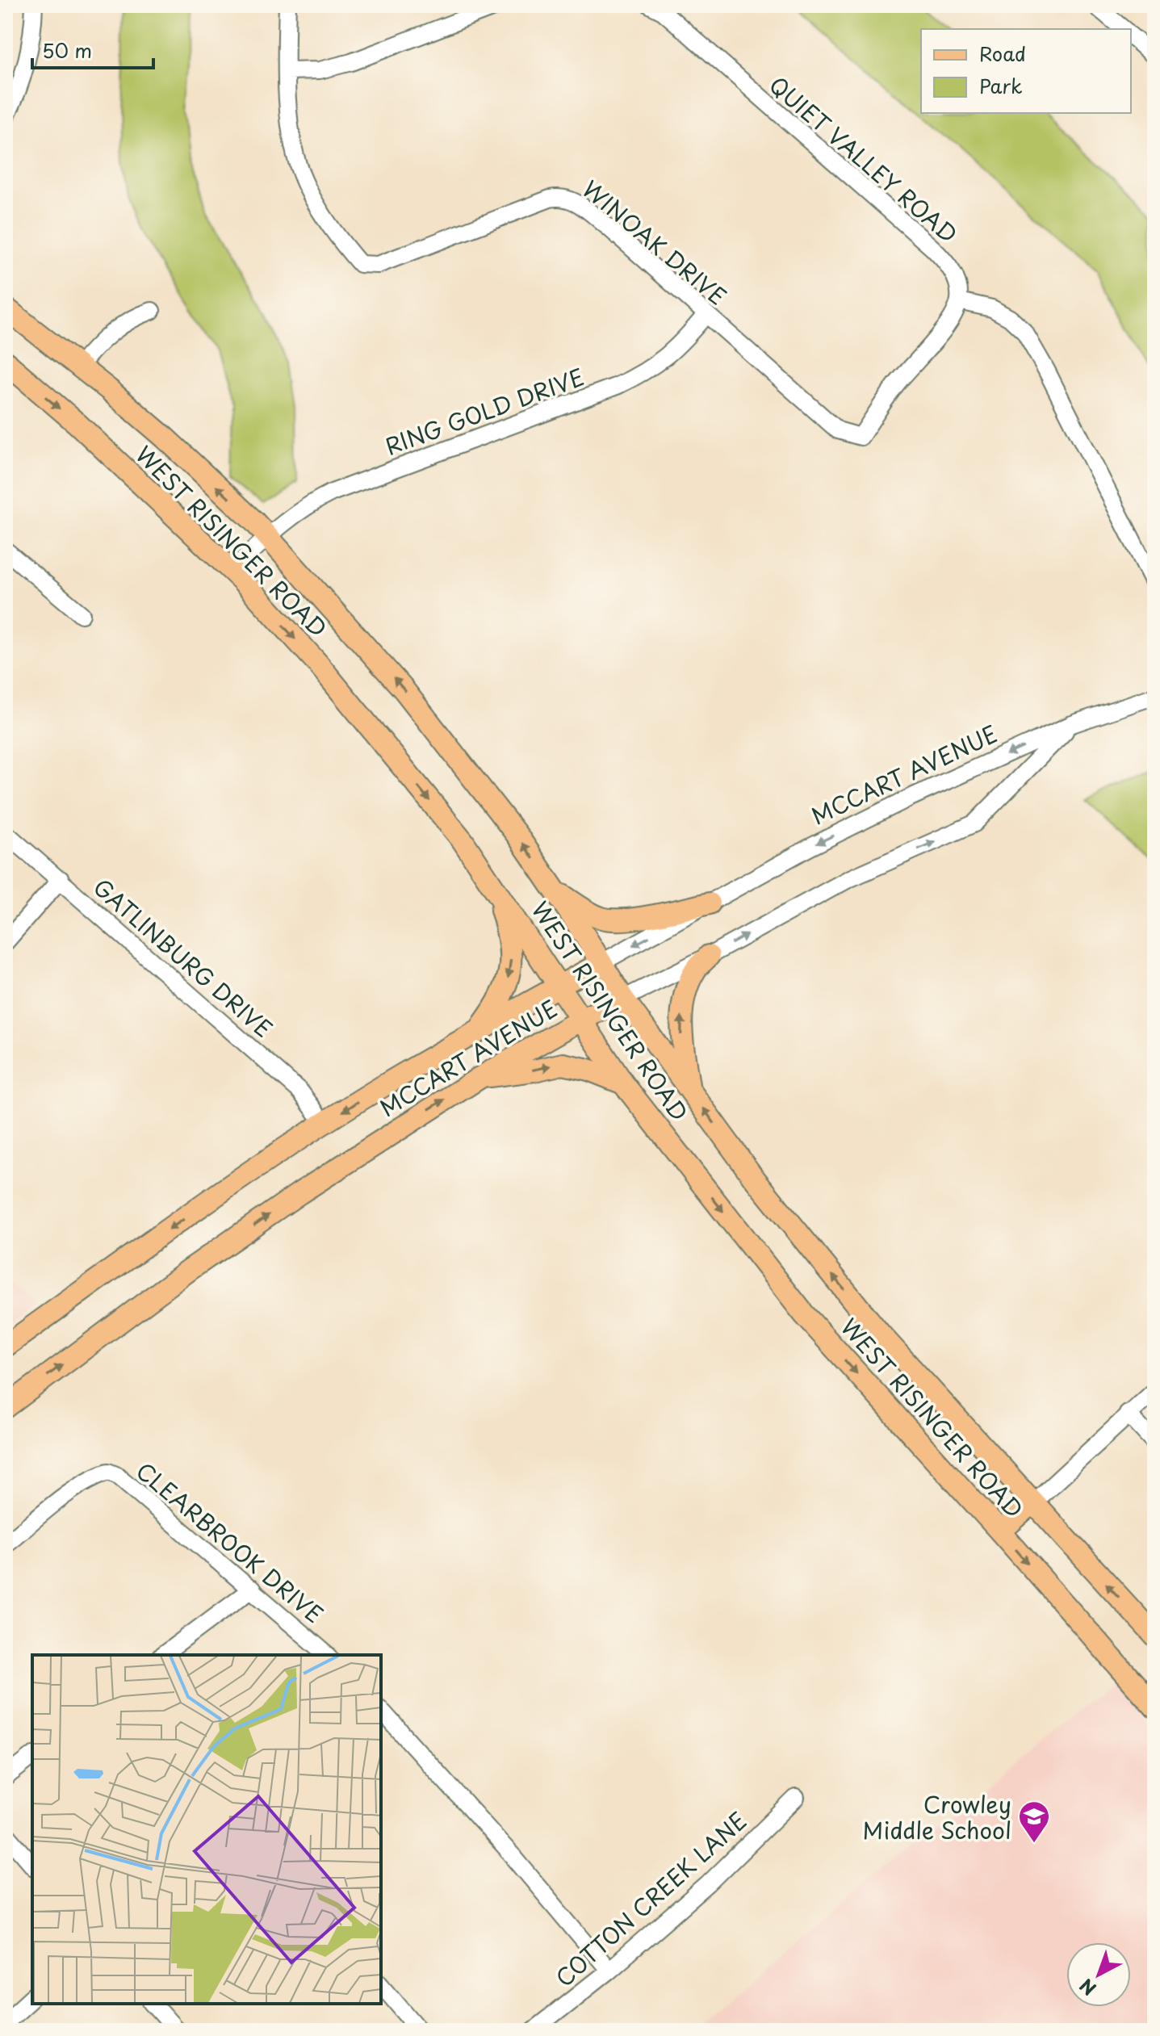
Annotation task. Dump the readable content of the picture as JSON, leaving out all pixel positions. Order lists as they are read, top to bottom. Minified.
{"streets":{"main road":["WEST RISINGER ROAD","MCCART AVENUE"],"street":["QUIET VALLEY ROAD","WINOAK DRIVE","RING GOLD DRIVE","GATLINBURG DRIVE","CLEARBROOK DRIVE","COTTON CREEK LANE"]},"crossings":[["QUIET VALLEY ROAD","WINOAK DRIVE"],["WINOAK DRIVE","RING GOLD DRIVE"],["RING GOLD DRIVE","WEST RISINGER ROAD"],["WEST RISINGER ROAD","MCCART AVENUE"],["MCCART AVENUE","GATLINBURG DRIVE"]],"places":{"school or university":["Crowley Middle School"]},"legend":["Road","Park"],"scale_bar":"50 m","north":"bottom left"}
